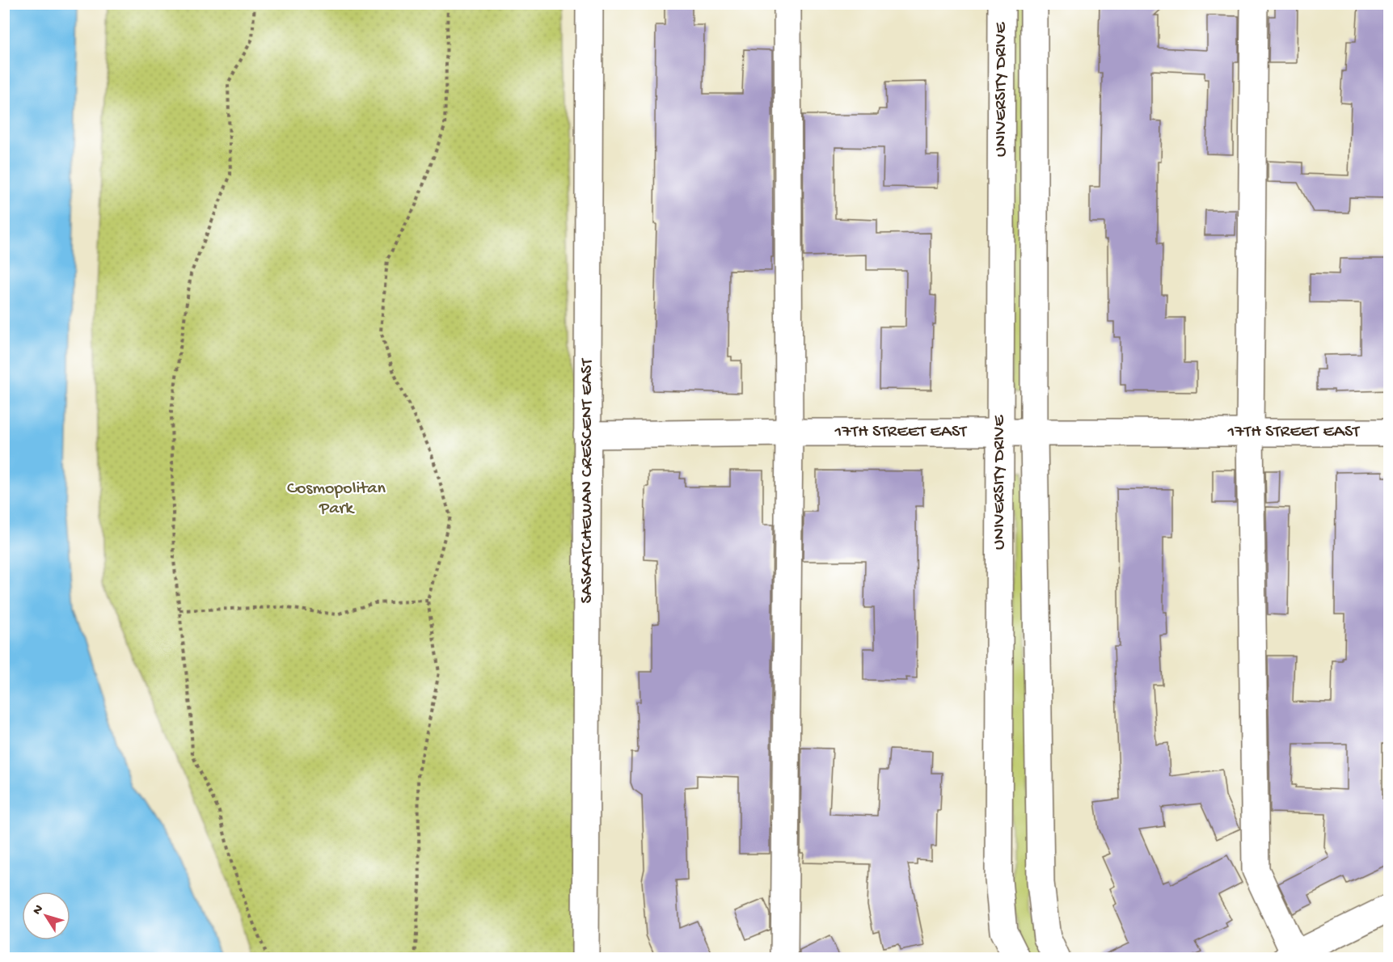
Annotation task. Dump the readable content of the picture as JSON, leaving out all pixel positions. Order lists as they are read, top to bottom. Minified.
{"streets":{"street":["UNIVERSITY DRIVE","17TH STREET EAST","SASKATCHEWAN CRESCENT EAST"]},"crossings":[["UNIVERSITY DRIVE","17TH STREET EAST"],["17TH STREET EAST","SASKATCHEWAN CRESCENT EAST"]],"parks":["Cosmopolitan Park"],"north":"top left"}
